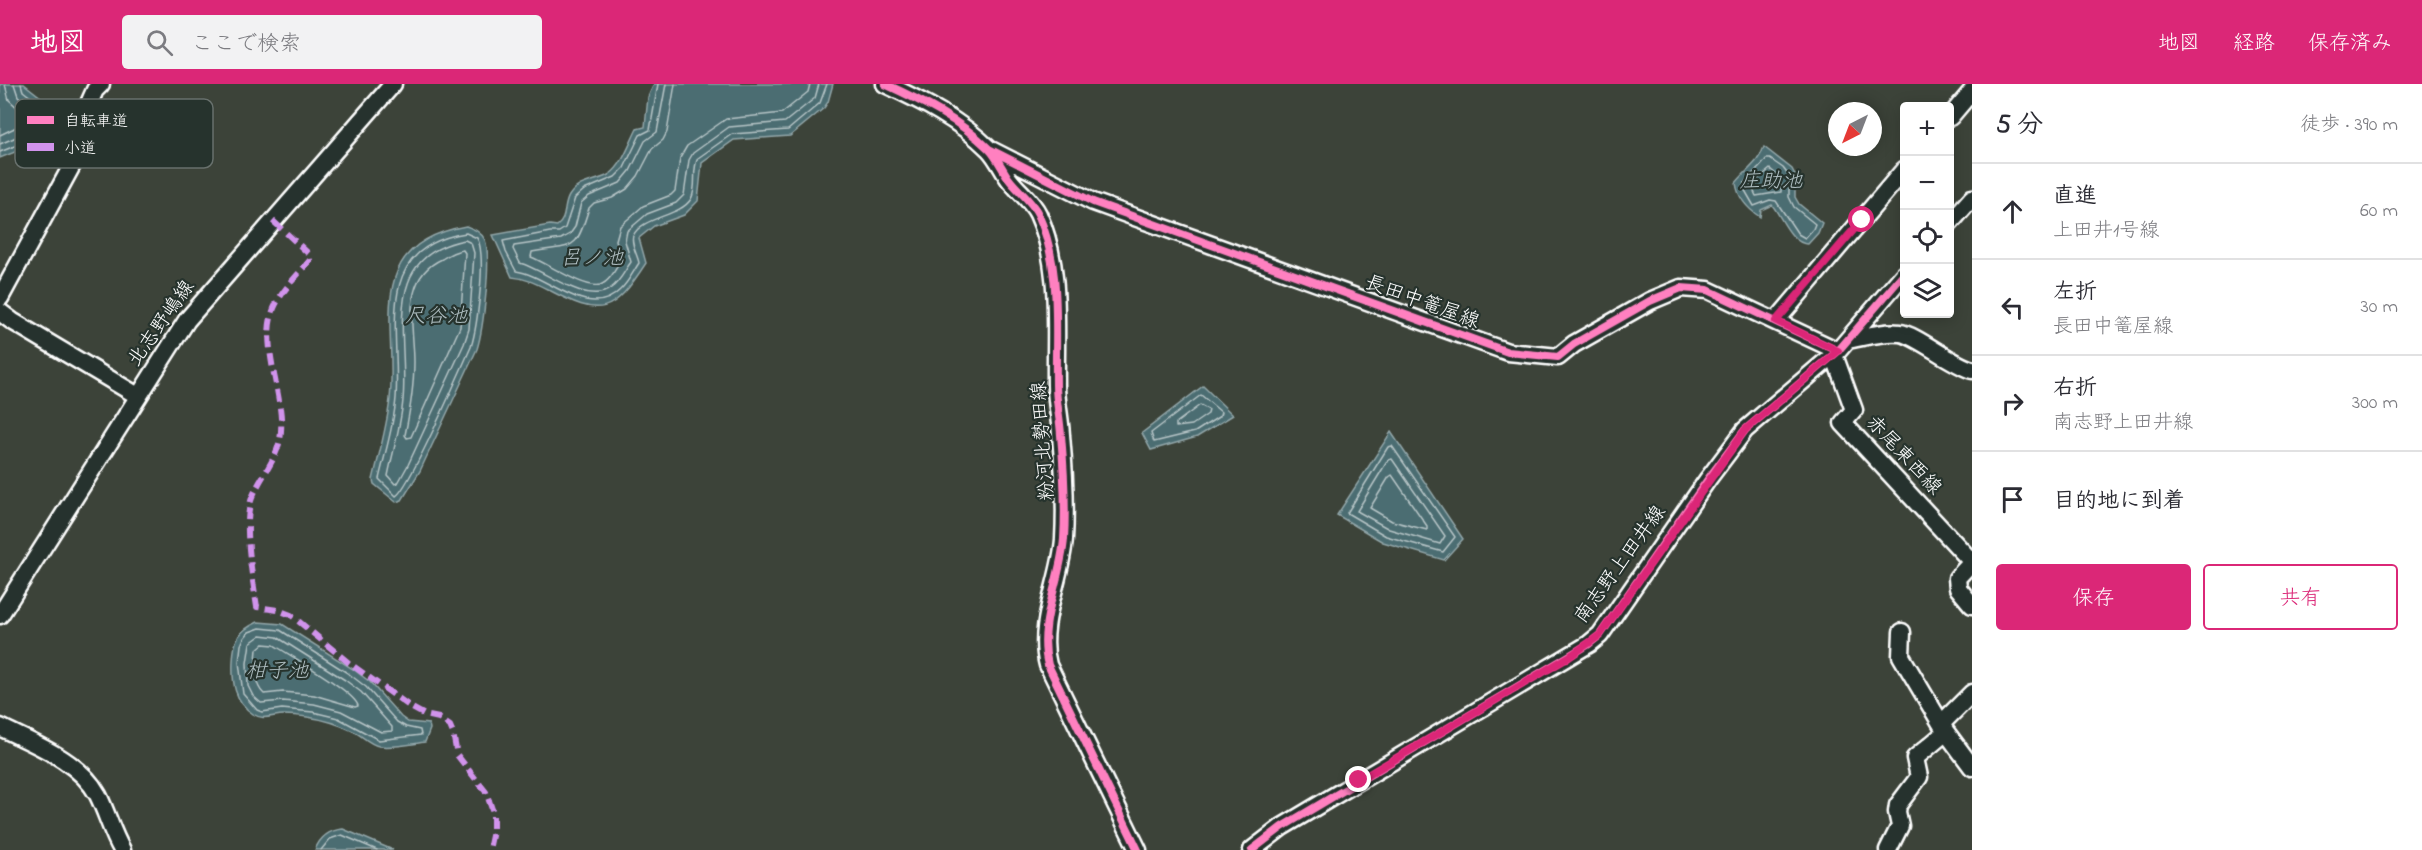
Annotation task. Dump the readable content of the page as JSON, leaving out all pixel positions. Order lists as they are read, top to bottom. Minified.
{"streets":{"street":["長田中篭屋線","北志野嶋線","粉河北勢田線","赤尾東西線","南志野上田井線"]},"crossings":[["長田中篭屋線","粉河北勢田線"],["長田中篭屋線","赤尾東西線"],["長田中篭屋線","南志野上田井線"],["赤尾東西線","南志野上田井線"]],"water":["庄助池","呂ノ池","尺谷池","柑子池"],"legend":["自転車道","小道"],"north":"bottom left","page":{"header":"地図","search":"ここで検索","nav":["地図","経路","保存済み"],"heading":["5 分","徒歩 · 390 m"],"map_buttons":["+","−"],"list":[["直進","上田井1号線","60 m"],["左折","長田中篭屋線","30 m"],["右折","南志野上田井線","300 m"],"目的地に到着"],"buttons":["保存","共有"]}}
